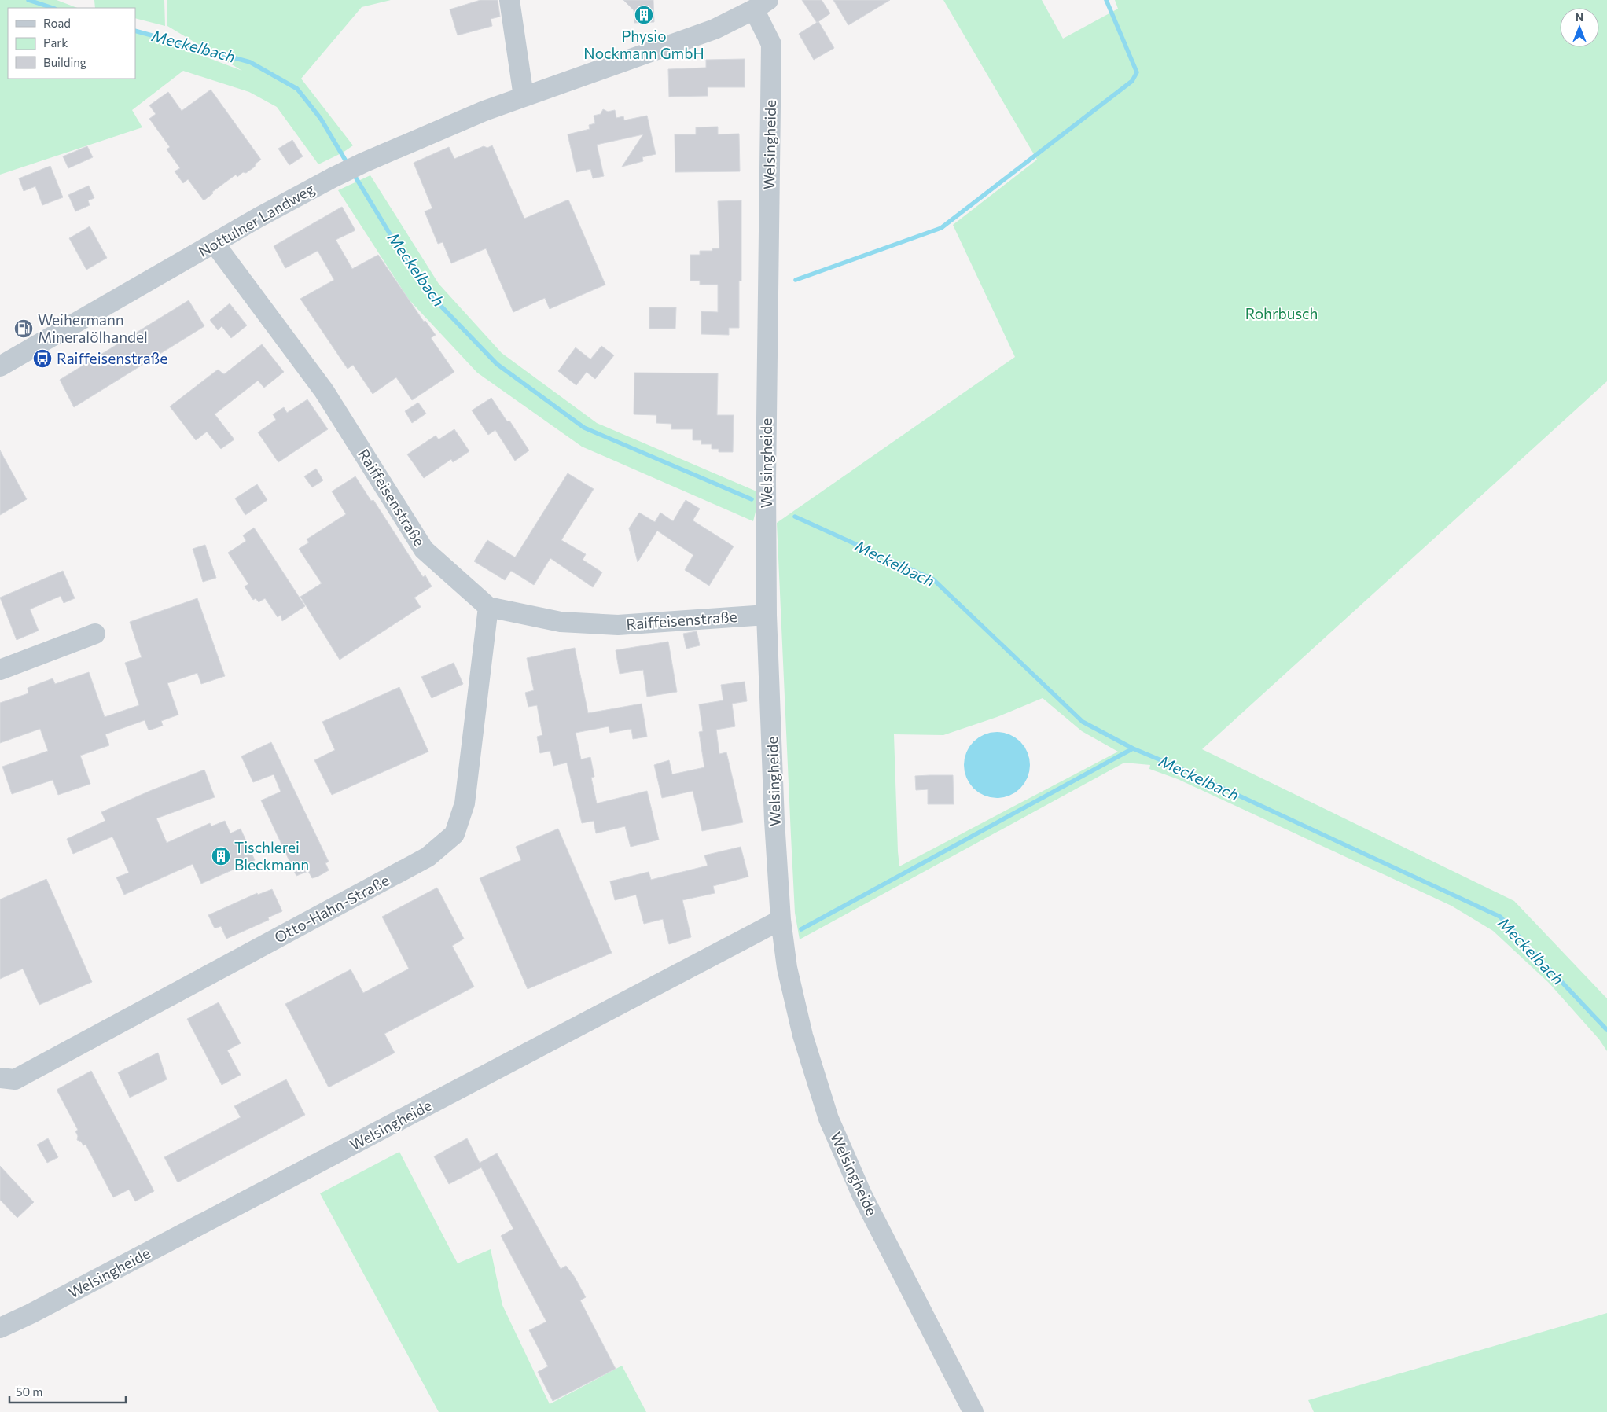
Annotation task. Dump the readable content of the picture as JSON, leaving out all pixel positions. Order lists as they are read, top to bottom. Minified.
{"streets":{"street":["Welsingheide","Nottulner Landweg","Raiffeisenstraße","Otto-Hahn-Straße"]},"crossings":[["Welsingheide","Nottulner Landweg"],["Welsingheide","Raiffeisenstraße"],["Nottulner Landweg","Raiffeisenstraße"],["Raiffeisenstraße","Otto-Hahn-Straße"]],"water":["Meckelbach"],"parks":["Rohrbusch"],"places":{"building":["Physio Nockmann GmbH","Tischlerei Bleckmann"],"fuel station":["Weihermann Mineralölhandel"],"bus stop":["Raiffeisenstraße"]},"legend":["Road","Park","Building"],"scale_bar":"50 m","north":"top"}
